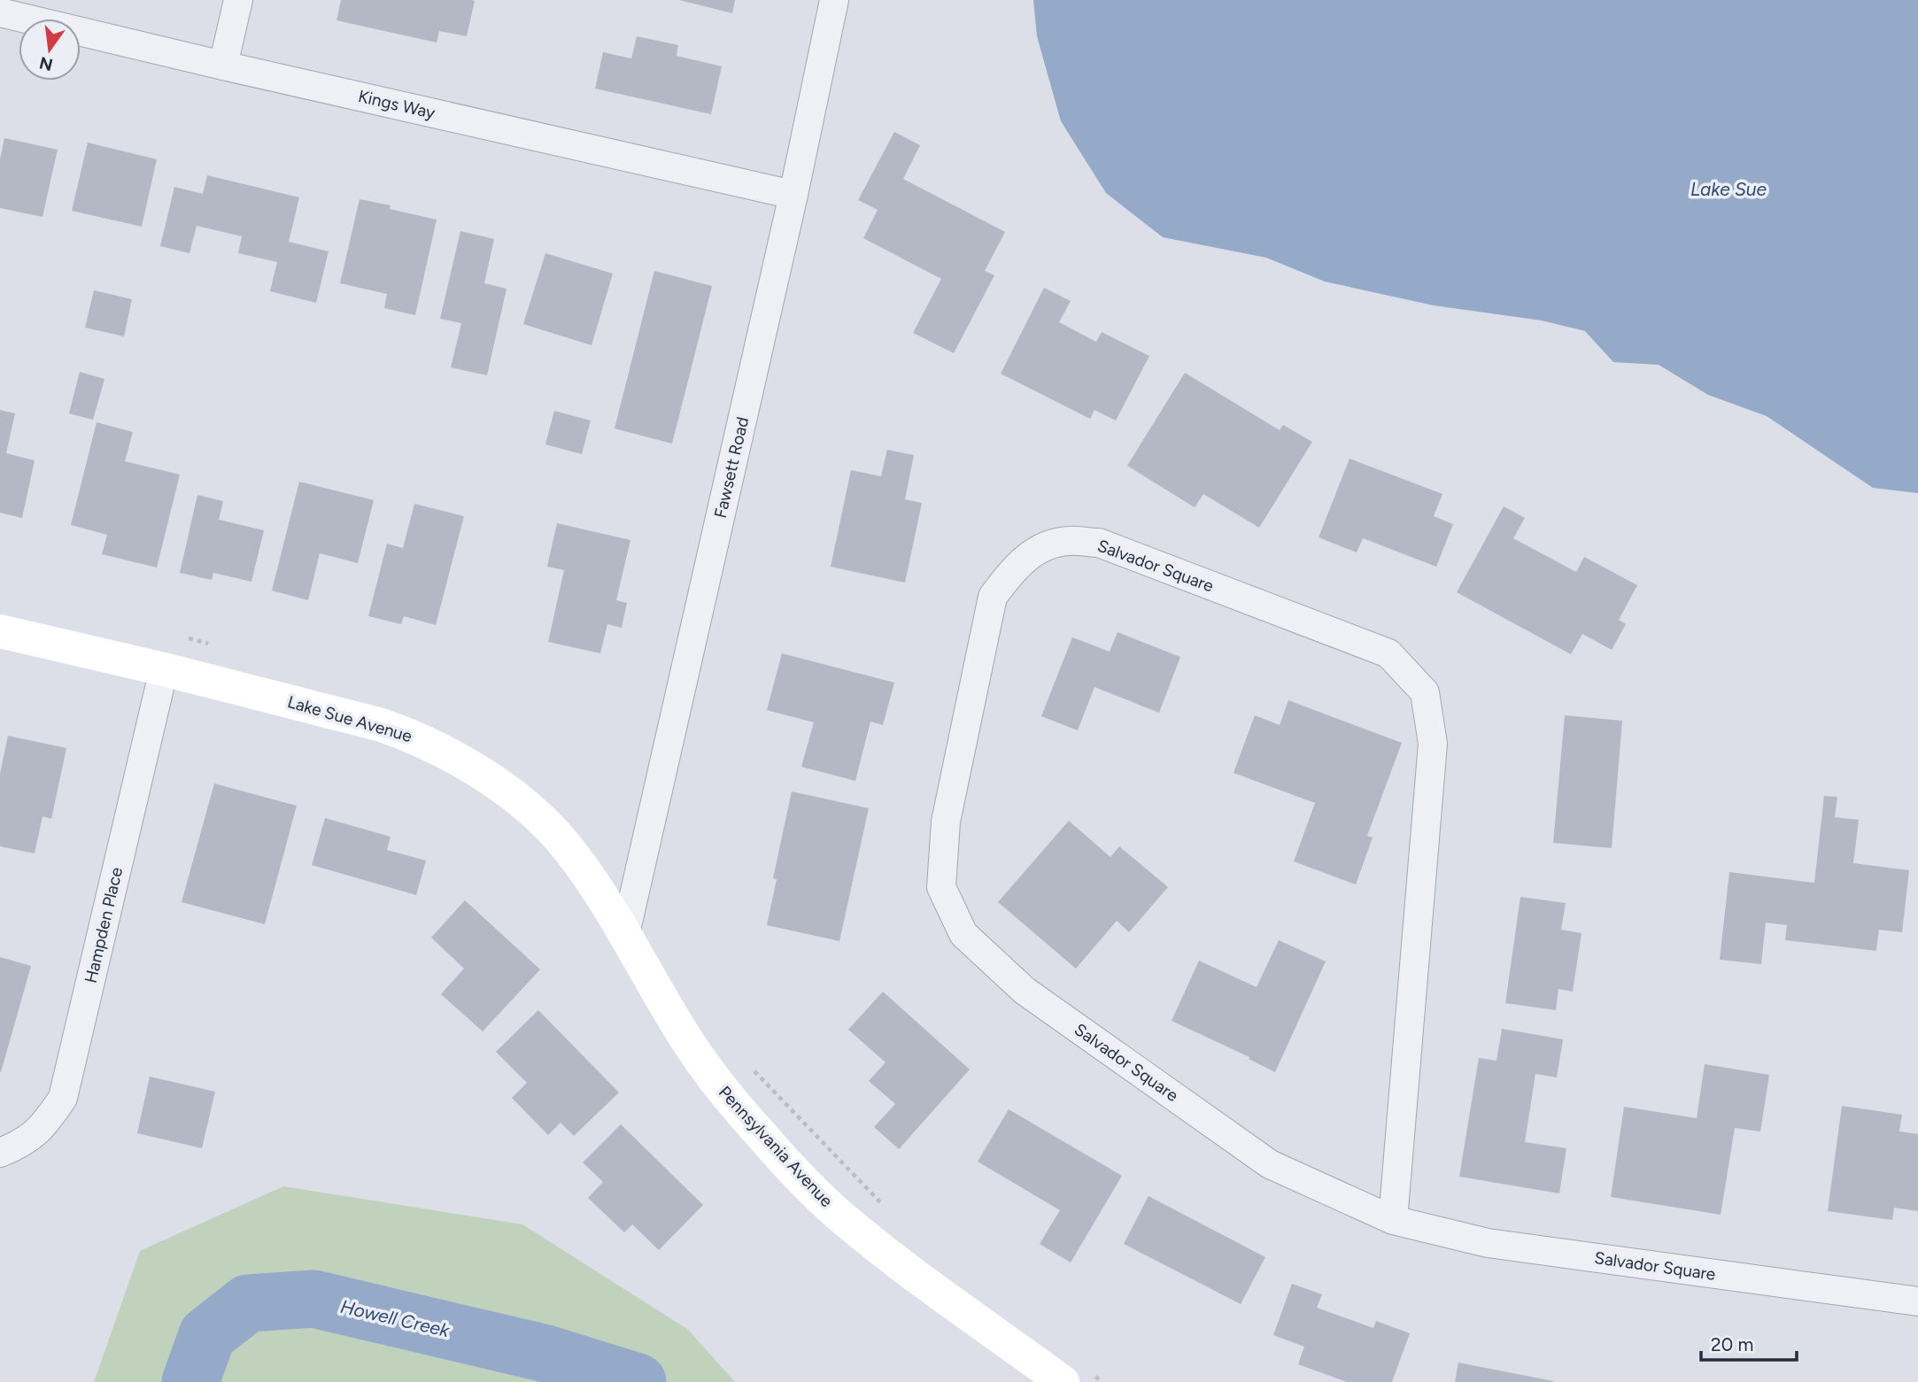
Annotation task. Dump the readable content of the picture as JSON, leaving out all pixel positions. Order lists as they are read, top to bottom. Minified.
{"streets":{"street":["Kings Way","Fawsett Road","Salvador Square","Lake Sue Avenue","Hampden Place","Pennsylvania Avenue"]},"crossings":[["Kings Way","Fawsett Road"],["Fawsett Road","Lake Sue Avenue"],["Fawsett Road","Pennsylvania Avenue"],["Lake Sue Avenue","Hampden Place"],["Lake Sue Avenue","Pennsylvania Avenue"]],"water":["Lake Sue","Howell Creek"],"scale_bar":"20 m","north":"bottom"}
